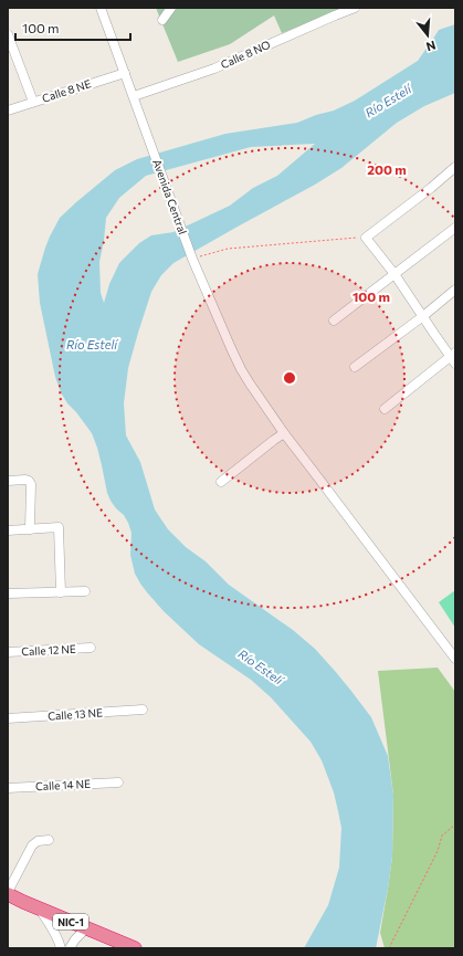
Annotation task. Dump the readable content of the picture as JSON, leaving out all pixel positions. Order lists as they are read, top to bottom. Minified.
{"streets":{"highway":["NIC-1"],"street":["Calle 8 NO","Calle 8 NE","Avenida Central","Calle 12 NE","Calle 13 NE","Calle 14 NE"]},"crossings":[["Calle 8 NO","Avenida Central"],["Calle 8 NE","Avenida Central"]],"water":["Río Estelí"],"scale_bar":"100 m","north":"bottom","rings":["200 m","100 m"]}
